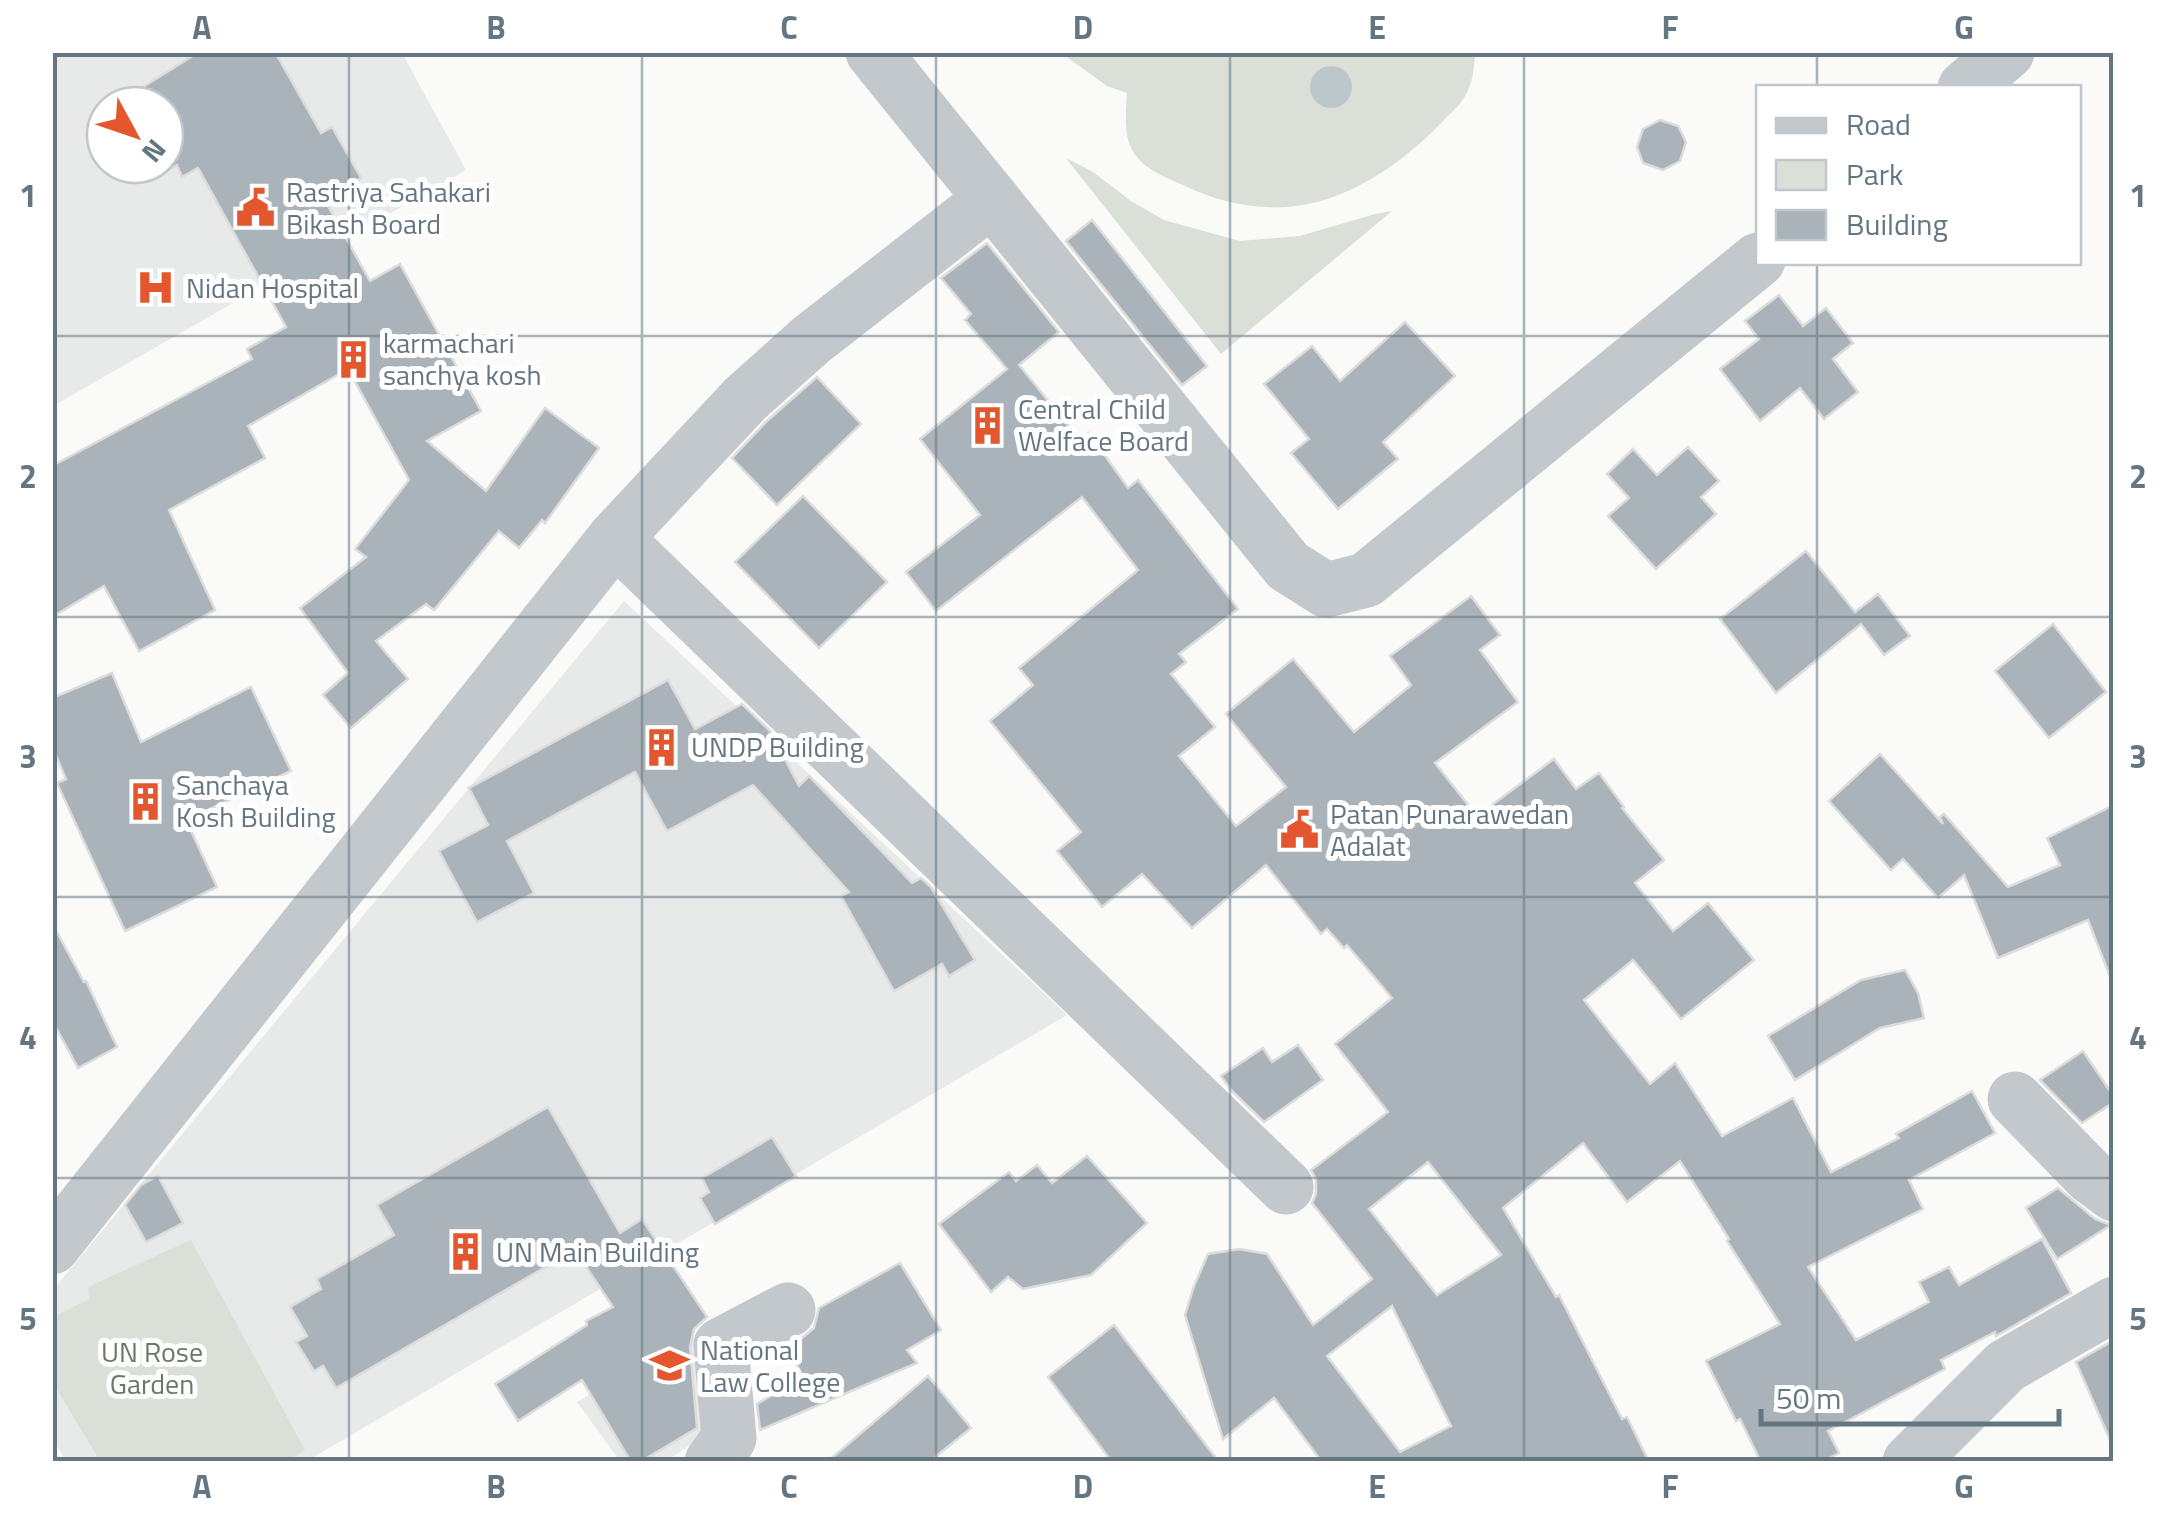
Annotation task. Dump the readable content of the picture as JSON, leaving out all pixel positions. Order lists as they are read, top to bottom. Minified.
{"parks":["UN Rose Garden"],"places":{"public building":["Rastriya Sahakari Bikash Board","Patan Punarawedan Adalat"],"hospital":["Nidan Hospital"],"building":["karmachari sanchya kosh","Central Child Welface Board","UNDP Building","Sanchaya Kosh Building","UN Main Building"],"school or university":["National Law College"]},"legend":["Road","Park","Building"],"scale_bar":"50 m","north":"bottom right","grid":{"columns":["A","B","C","D","E","F","G"],"rows":["1","2","3","4","5"]}}
